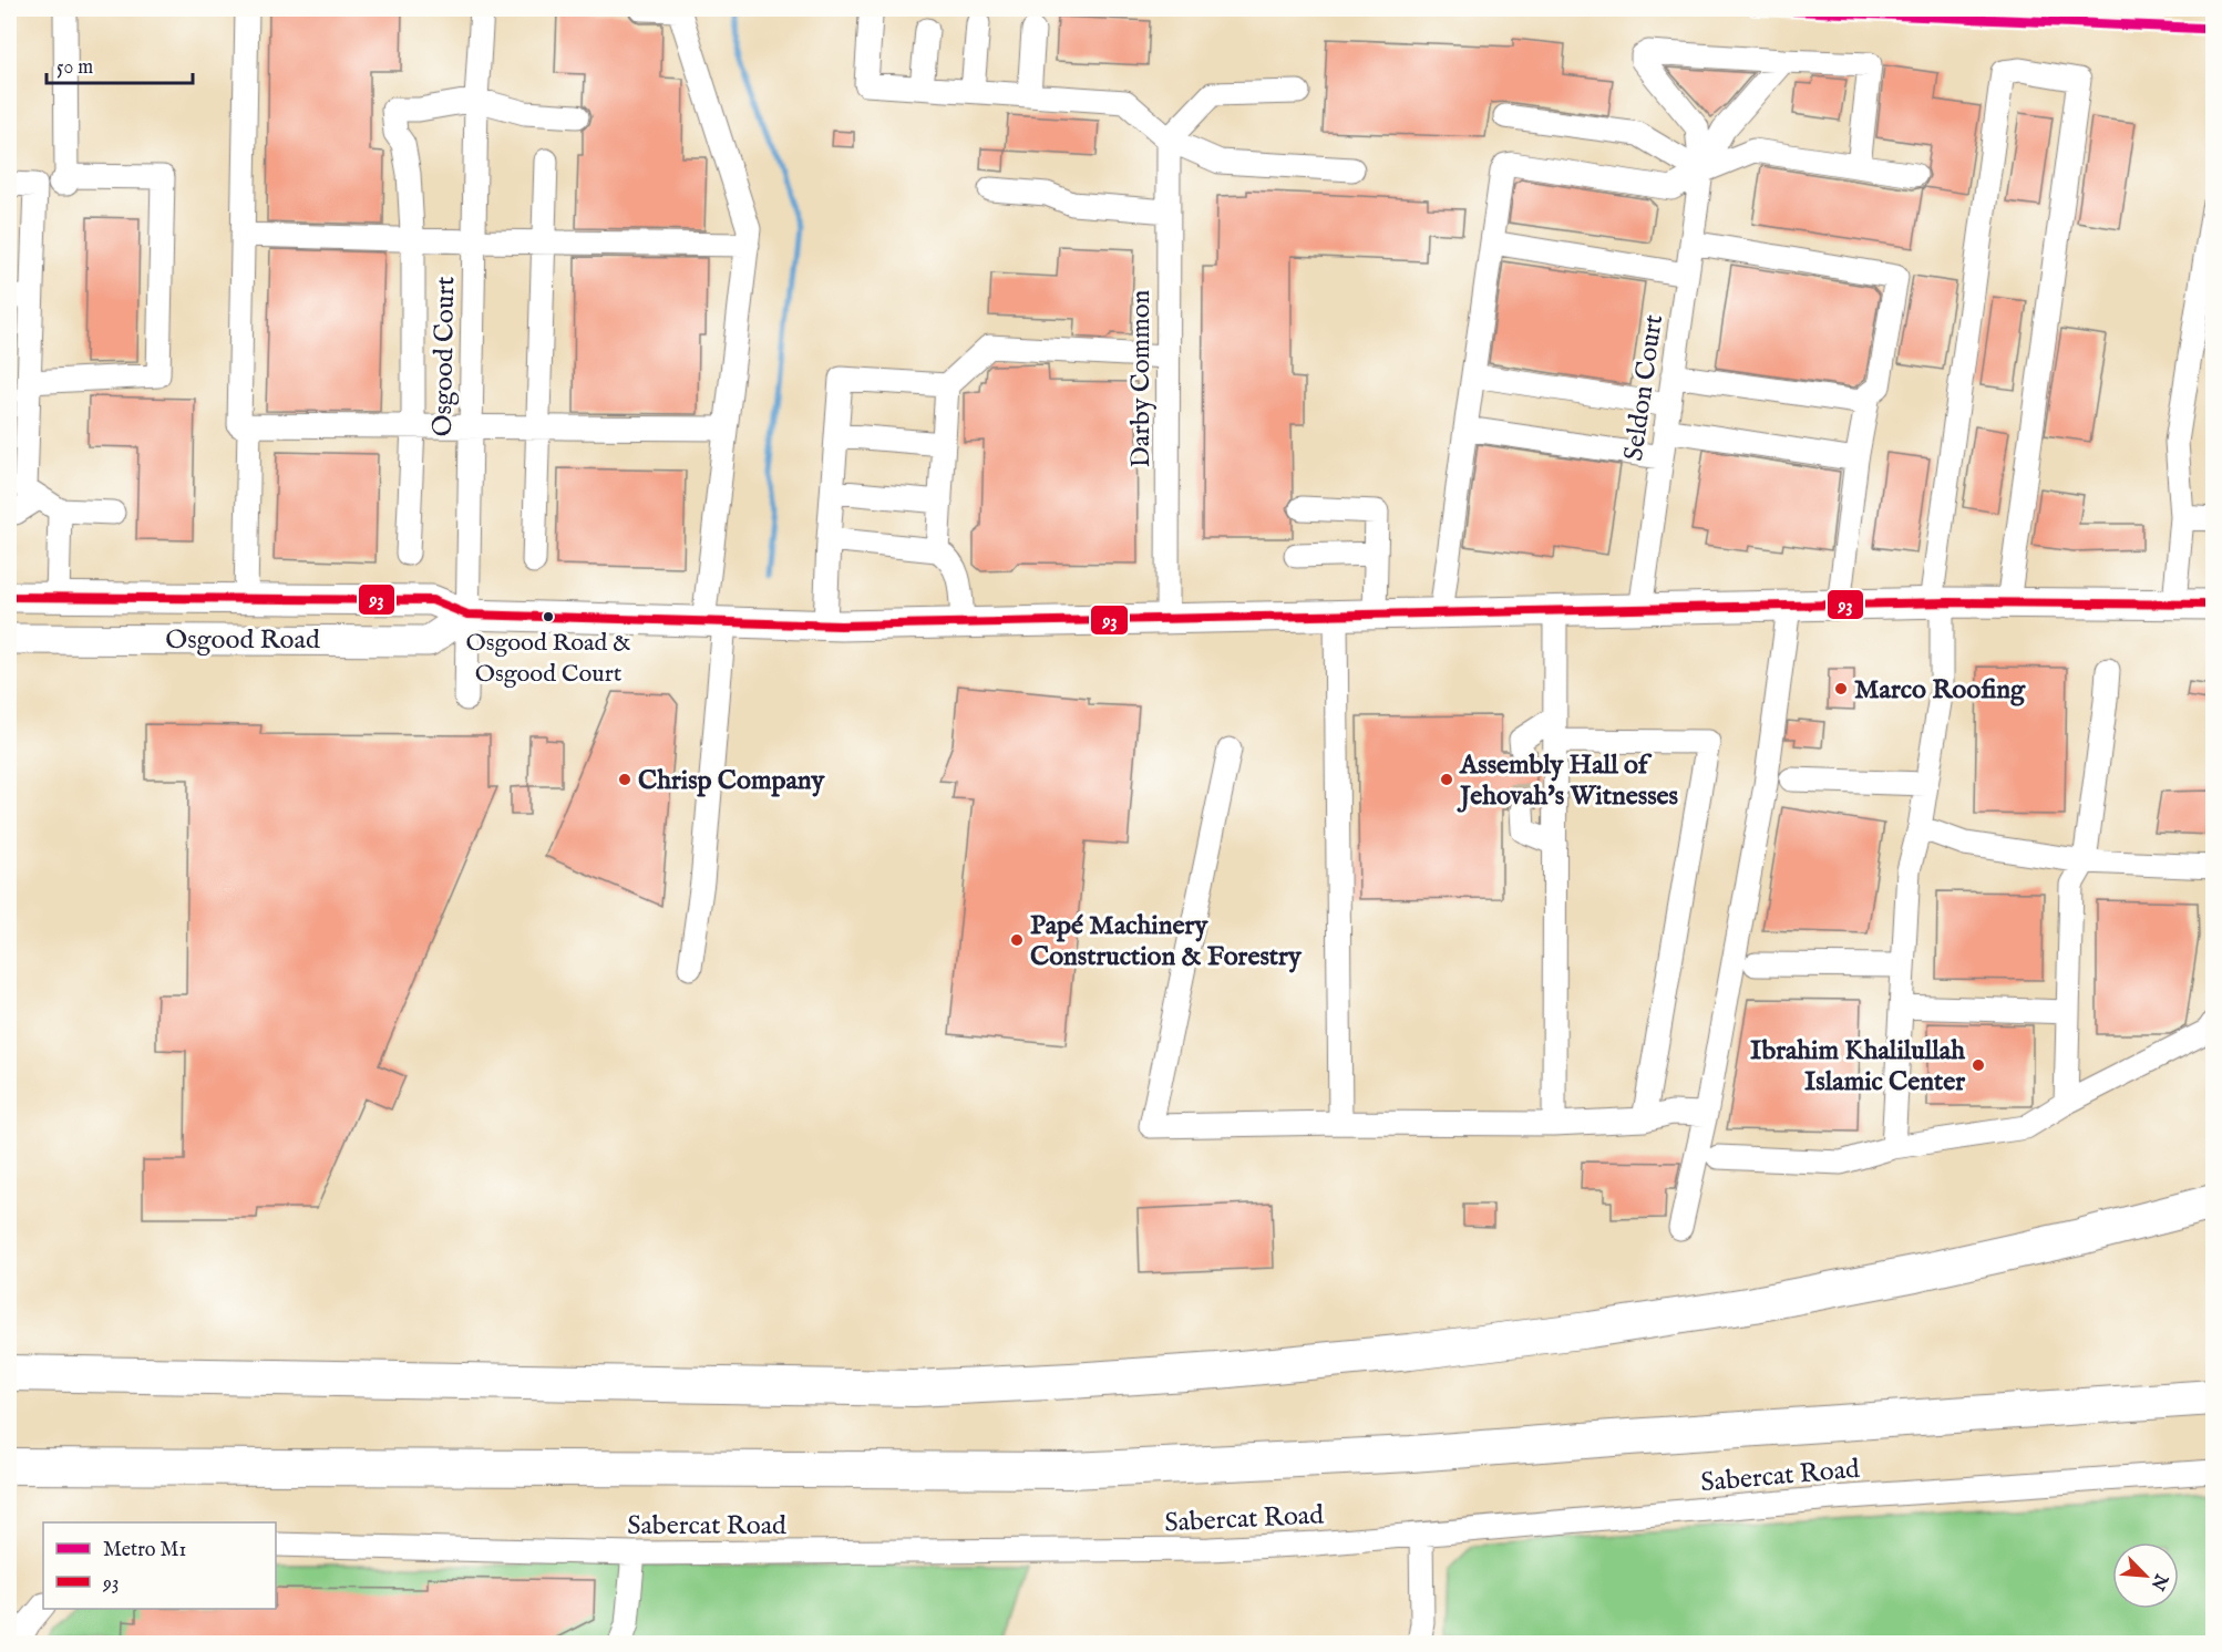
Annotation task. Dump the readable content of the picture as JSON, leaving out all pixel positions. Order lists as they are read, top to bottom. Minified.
{"streets":{"main road":["Osgood Road"],"street":["Osgood Court","Darby Common","Seldon Court","Sabercat Road"]},"crossings":[["Osgood Court","Osgood Road"],["Darby Common","Osgood Road"],["Seldon Court","Osgood Road"]],"places":["Osgood Road & Osgood Court","Marco Roofing","Chrisp Company","Assembly Hall of Jehovah's Witnesses","Papé Machinery Construction & Forestry","Ibrahim Khalilullah Islamic Center"],"lines":["metro line M1","transit line 93"],"legend":["Metro M1","93"],"scale_bar":"50 m","north":"bottom right"}
